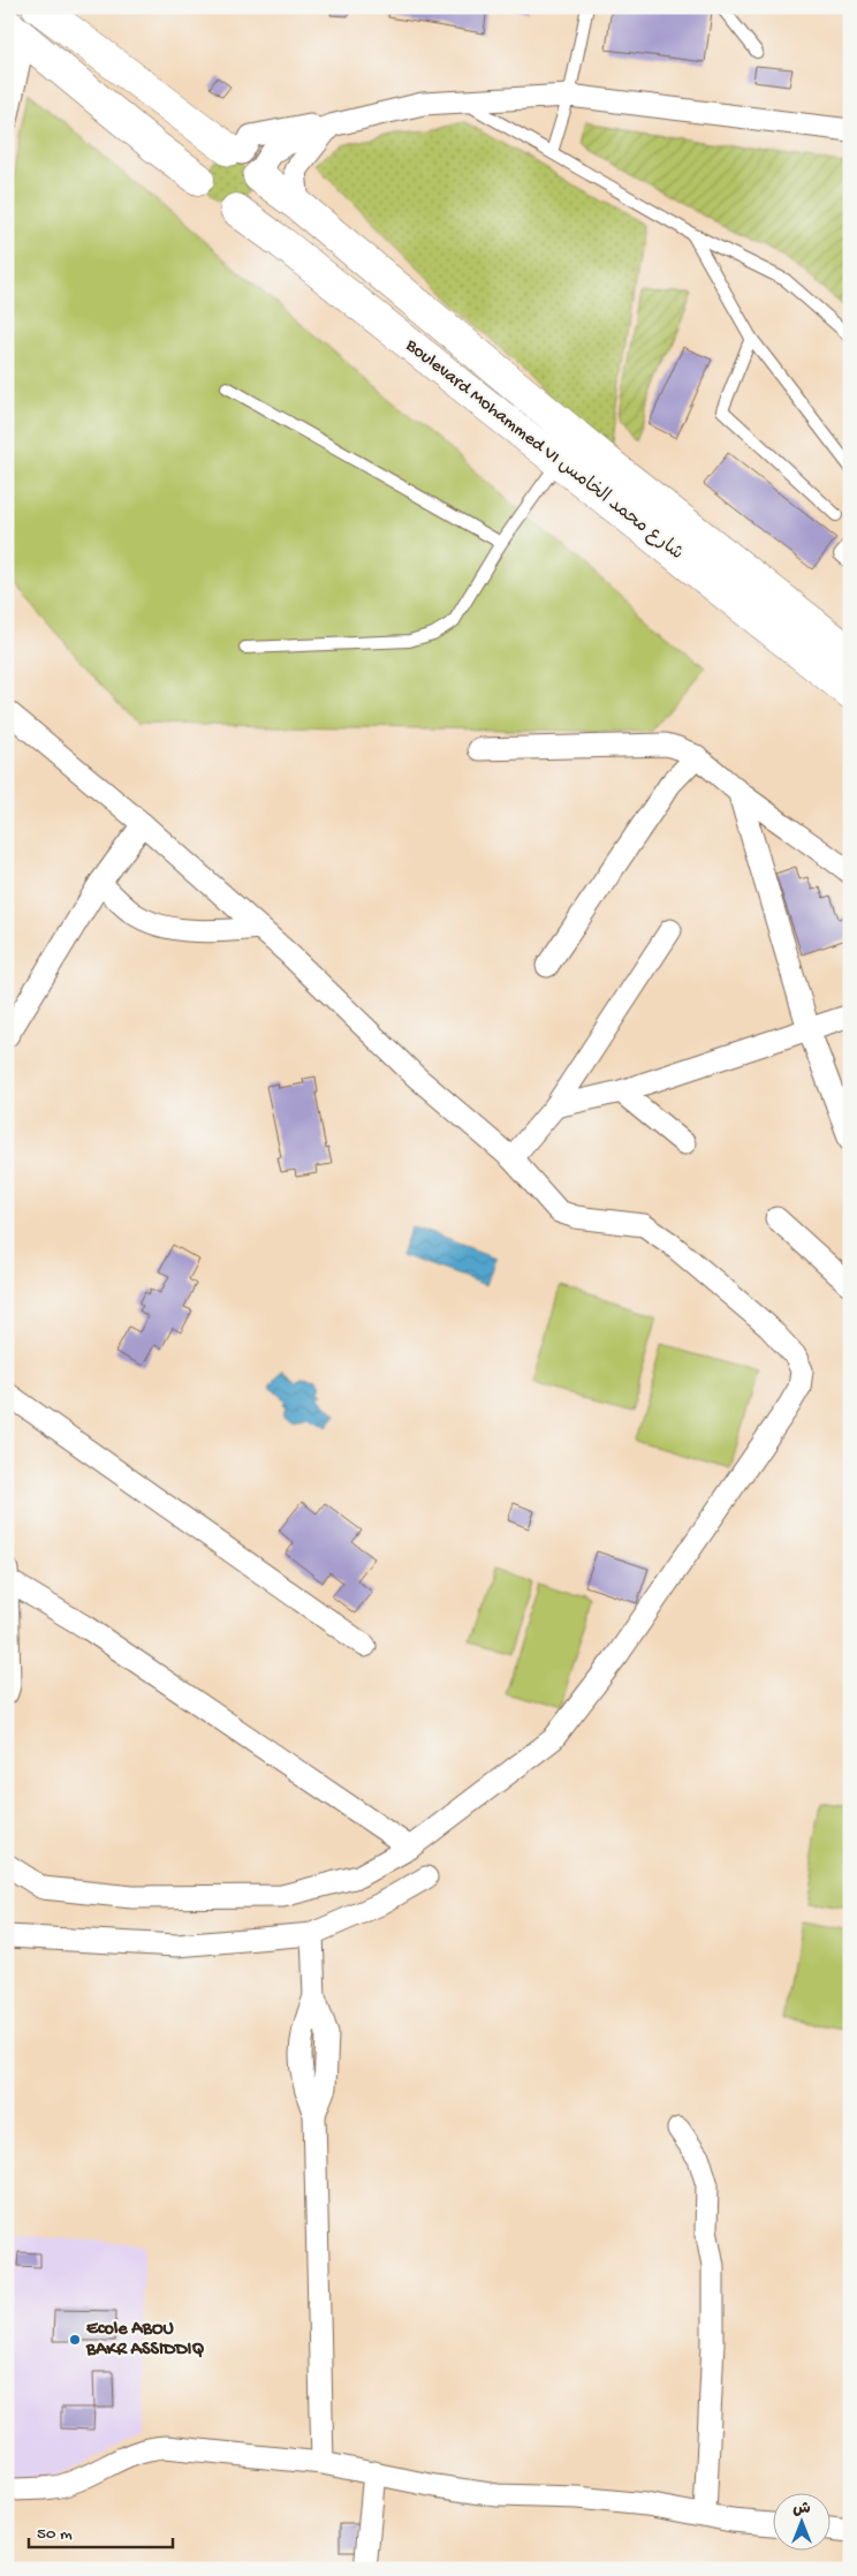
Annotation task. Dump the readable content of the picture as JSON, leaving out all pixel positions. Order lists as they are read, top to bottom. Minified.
{"streets":{"main road":["Boulevard Mohammed VI شارع محمد الخامس"]},"places":["Ecole ABOU BAKR ASSIDDIQ"],"scale_bar":"50 m","north":"top"}
